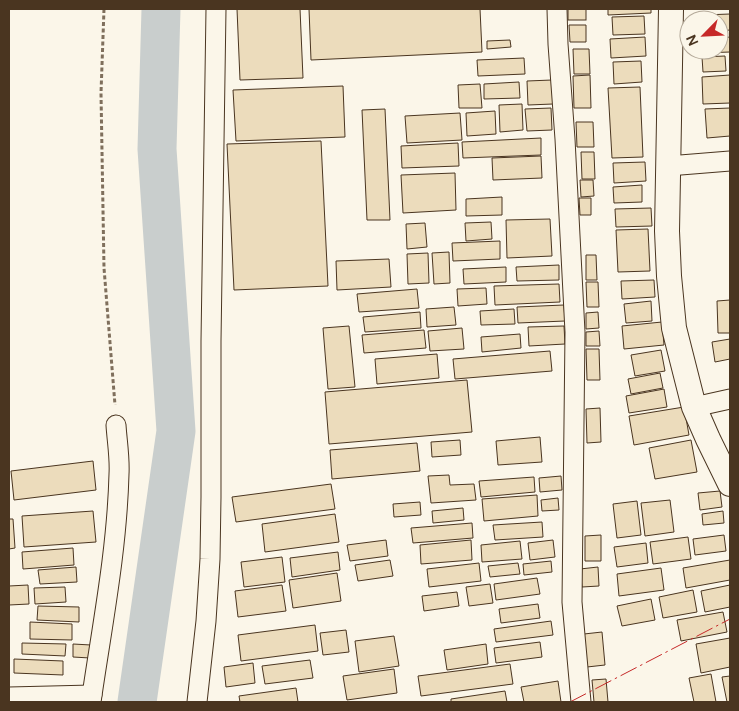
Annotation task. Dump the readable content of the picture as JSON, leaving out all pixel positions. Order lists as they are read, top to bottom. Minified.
{"north":"bottom left"}
